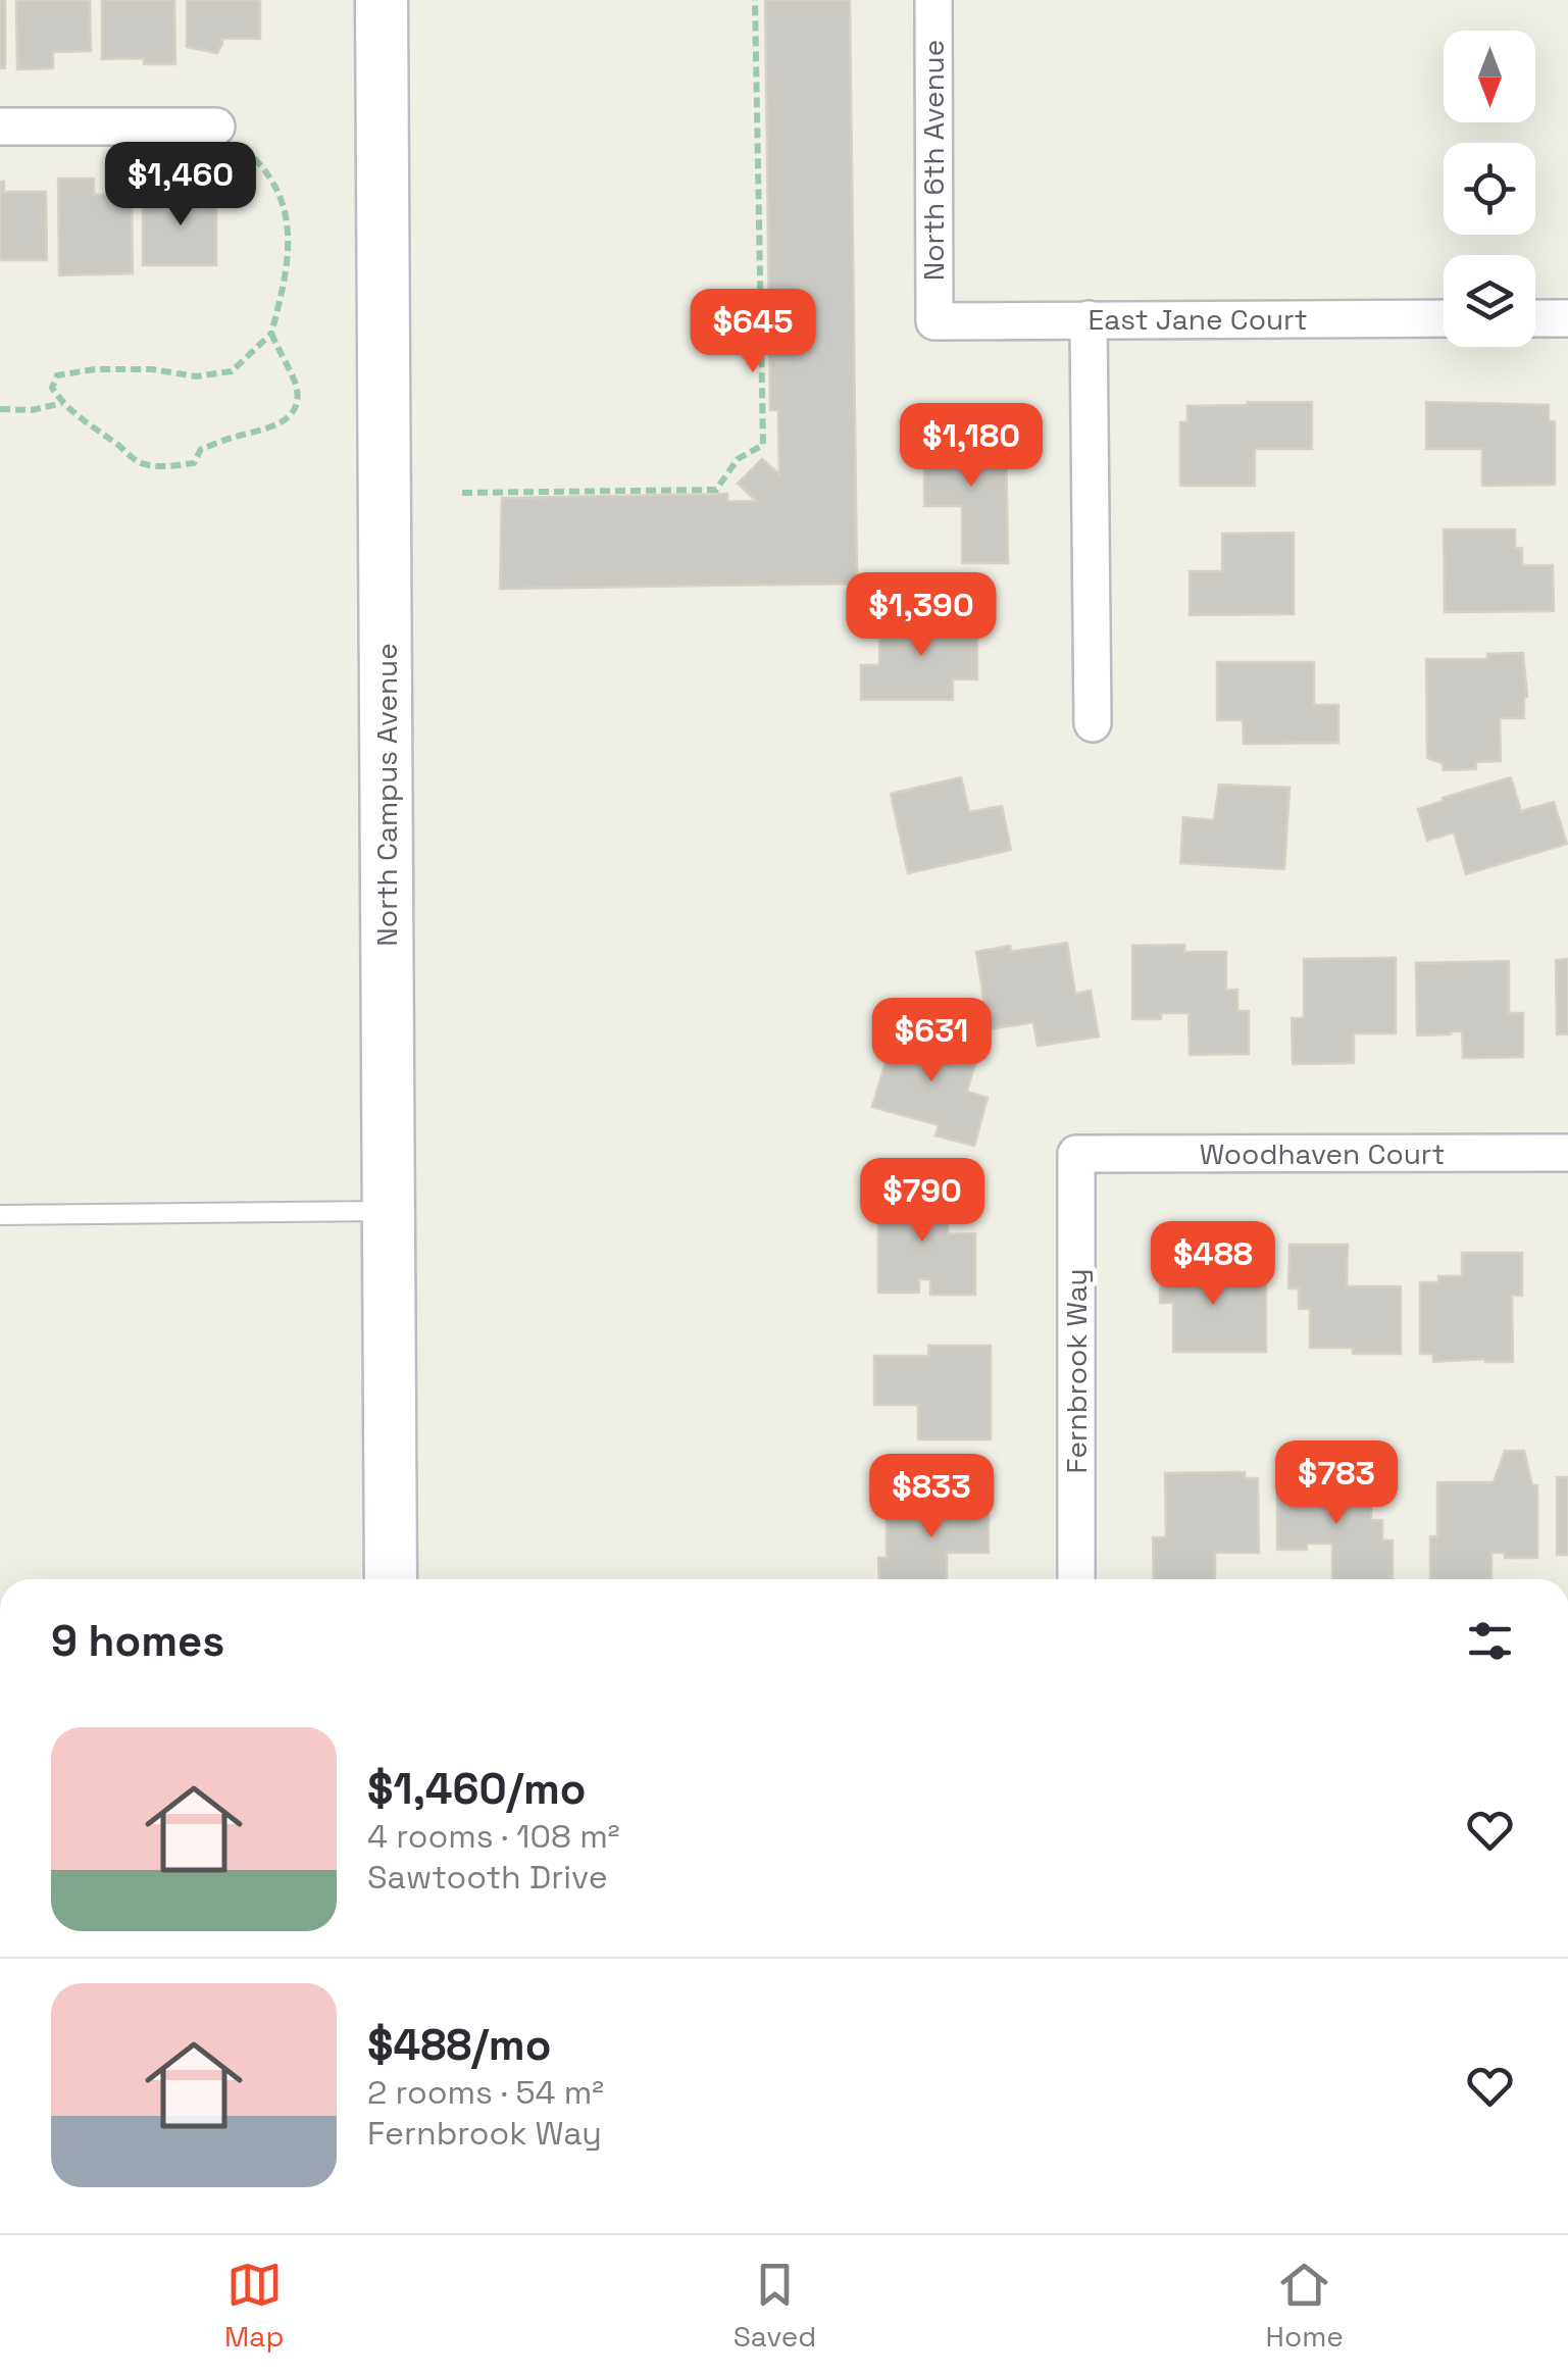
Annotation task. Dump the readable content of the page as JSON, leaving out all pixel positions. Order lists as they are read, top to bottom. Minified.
{"streets":{"main road":["North Campus Avenue"],"street":["North 6th Avenue","East Jane Court","Woodhaven Court","Fernbrook Way"]},"crossings":[["North 6th Avenue","East Jane Court"],["Woodhaven Court","Fernbrook Way"]],"north":"bottom","page":{"price":["$1,460","$645","$1,180","$1,390","$631","$790","$488","$783","$833"],"heading":"9 homes","list":[{"name":"$1,460/mo","note":"4 rooms · 108 m² · Sawtooth Drive"},{"name":"$488/mo","note":"2 rooms · 54 m² · Fernbrook Way"}],"tabs":["Map","Saved","Home"]}}
